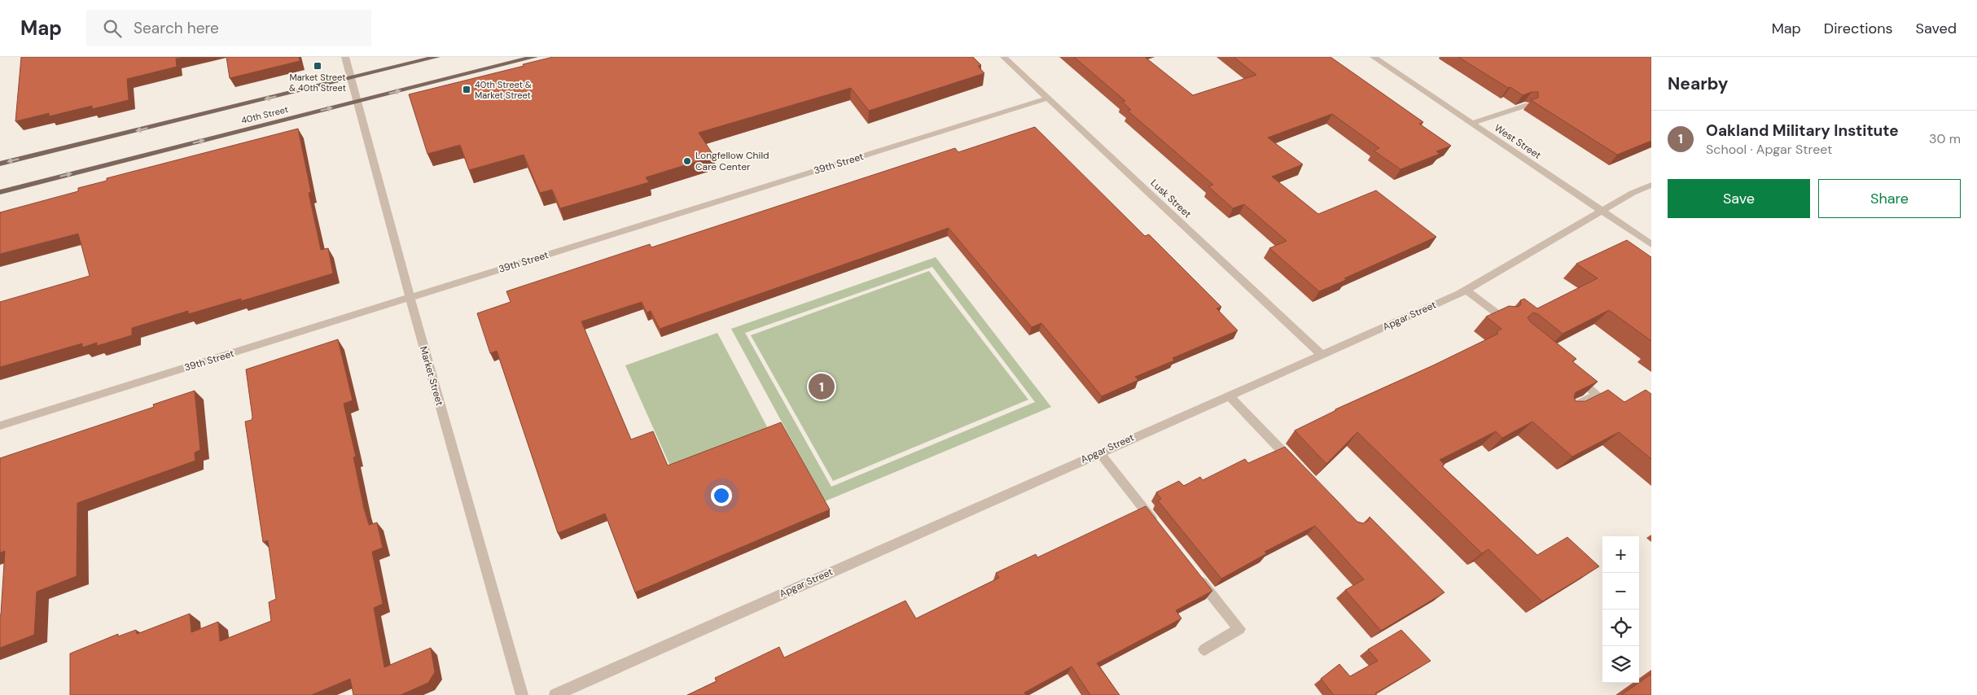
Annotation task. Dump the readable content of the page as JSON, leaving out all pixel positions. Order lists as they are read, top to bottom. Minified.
{"streets":{"main road":["40th Street"],"street":["West Street","39th Street","Lusk Street","Apgar Street","Market Street"]},"crossings":[["40th Street","Market Street"],["West Street","Apgar Street"],["39th Street","Lusk Street"],["39th Street","Market Street"],["Lusk Street","Apgar Street"]],"places":{"transit":["Market Street & 40th Street","40th Street & Market Street"],"other":["Longfellow Child Care Center"]},"page":{"header":"Map","search":"Search here","nav":["Map","Directions","Saved"],"heading":"Nearby","list":[{"mark":"1","name":"Oakland Military Institute","note":"School · Apgar Street","value":"30 m"}],"buttons":["Save","Share"],"pins":"1","map_buttons":["+","−"]}}
